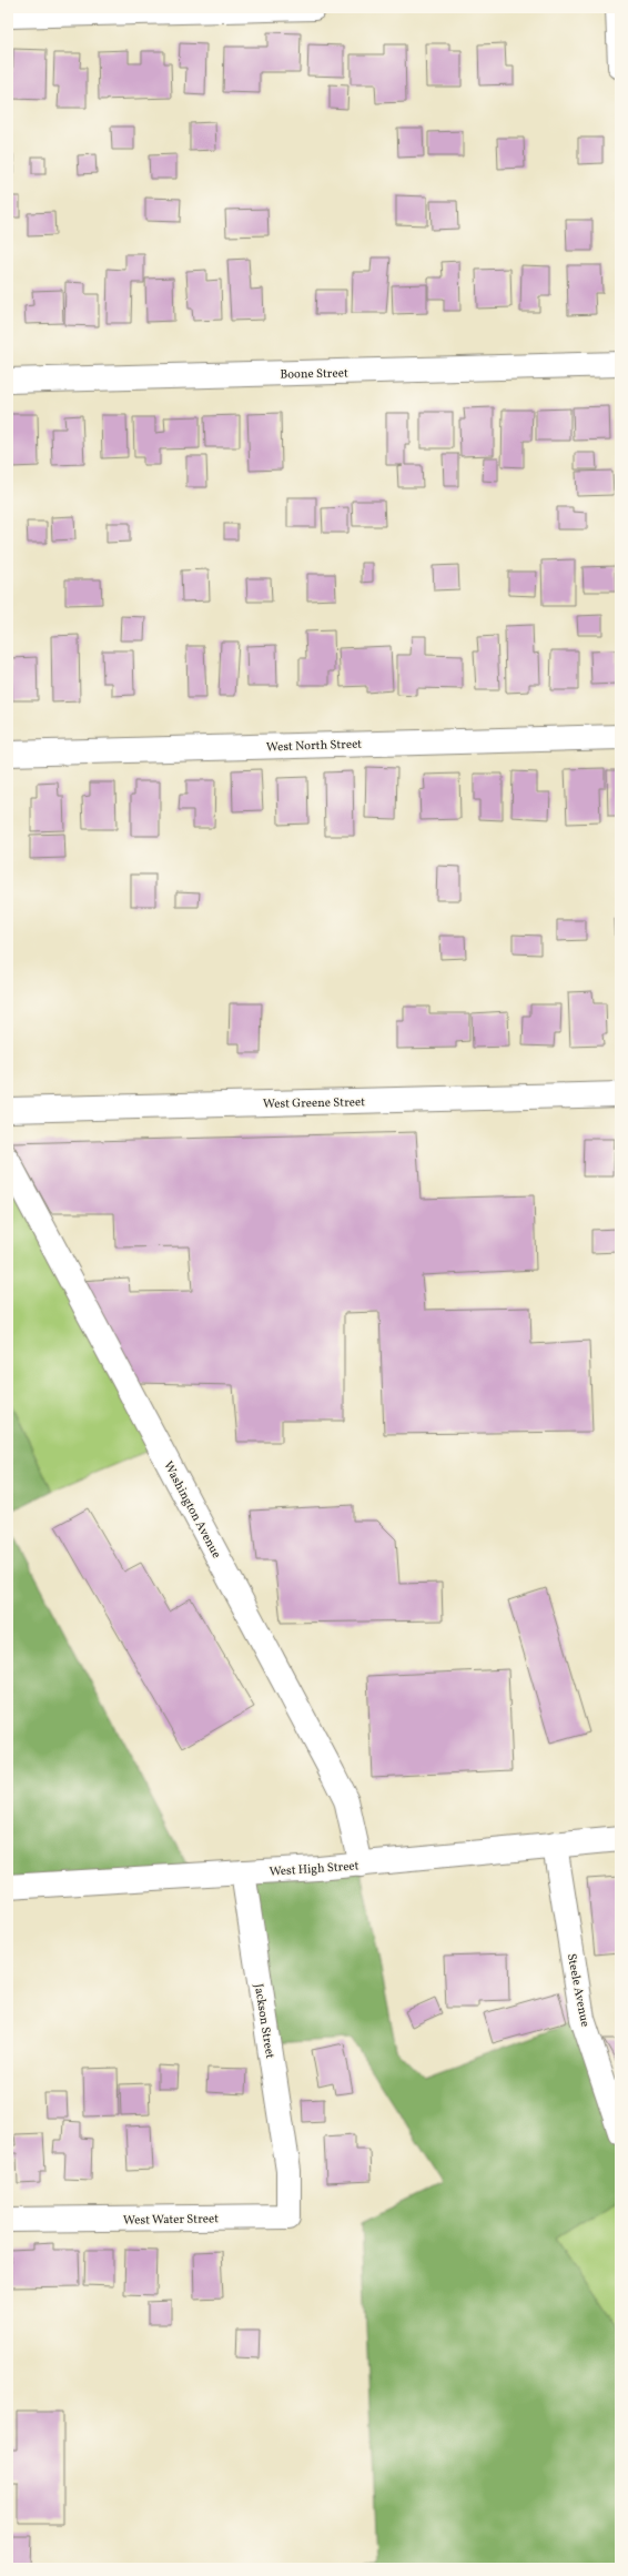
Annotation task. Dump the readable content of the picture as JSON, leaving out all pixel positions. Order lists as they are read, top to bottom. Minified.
{"streets":{"street":["Boone Street","West North Street","West Greene Street","Washington Avenue","West High Street","Steele Avenue","Jackson Street","West Water Street"]},"crossings":[["Washington Avenue","West High Street"],["West High Street","Steele Avenue"],["West High Street","Jackson Street"],["Jackson Street","West Water Street"]]}
